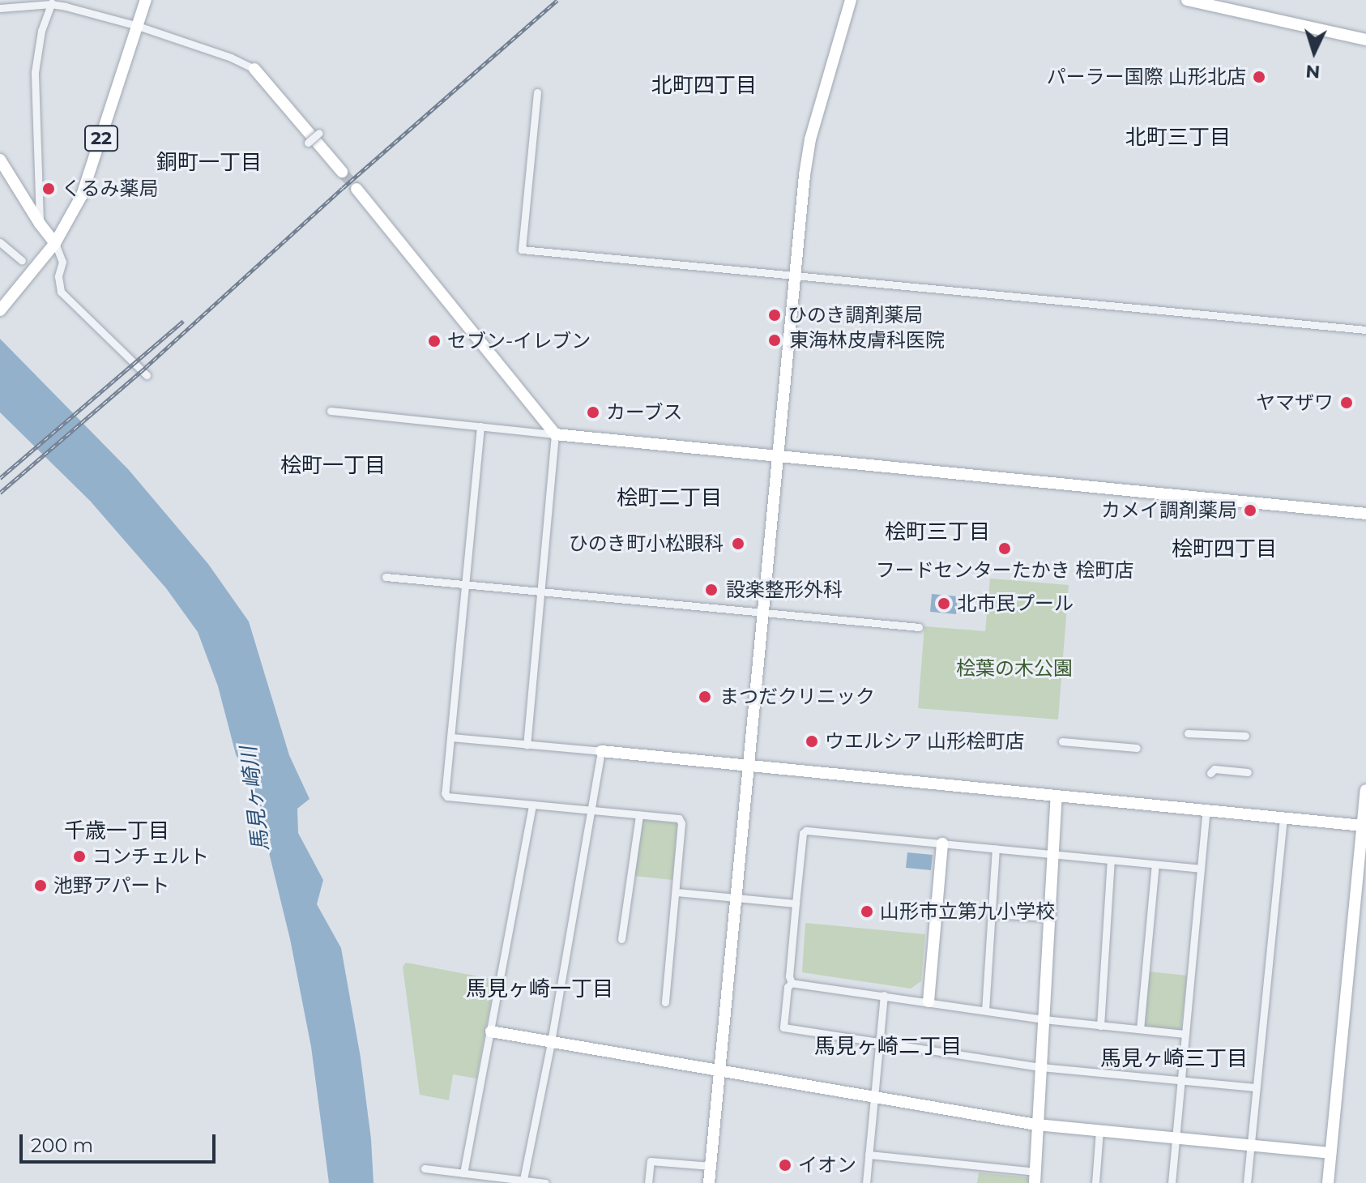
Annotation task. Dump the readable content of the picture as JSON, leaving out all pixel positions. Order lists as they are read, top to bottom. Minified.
{"streets":{"street":["22"]},"districts":["北町四丁目","北町三丁目","銅町一丁目","桧町一丁目","桧町二丁目","桧町三丁目","桧町四丁目","千歳一丁目","馬見ヶ崎一丁目","馬見ヶ崎二丁目","馬見ヶ崎三丁目"],"water":["馬見ヶ崎川"],"parks":["桧葉の木公園"],"places":["パーラー国際 山形北店","くるみ薬局","ひのき調剤薬局","東海林皮膚科医院","セブン-イレブン","ヤマザワ","カーブス","カメイ調剤薬局","ひのき町小松眼科","フードセンターたかき 桧町店","設楽整形外科","北市民プール","まつだクリニック","ウエルシア 山形桧町店","コンチェルト","池野アパート","山形市立第九小学校","イオン"],"scale_bar":"200 m","north":"bottom"}
